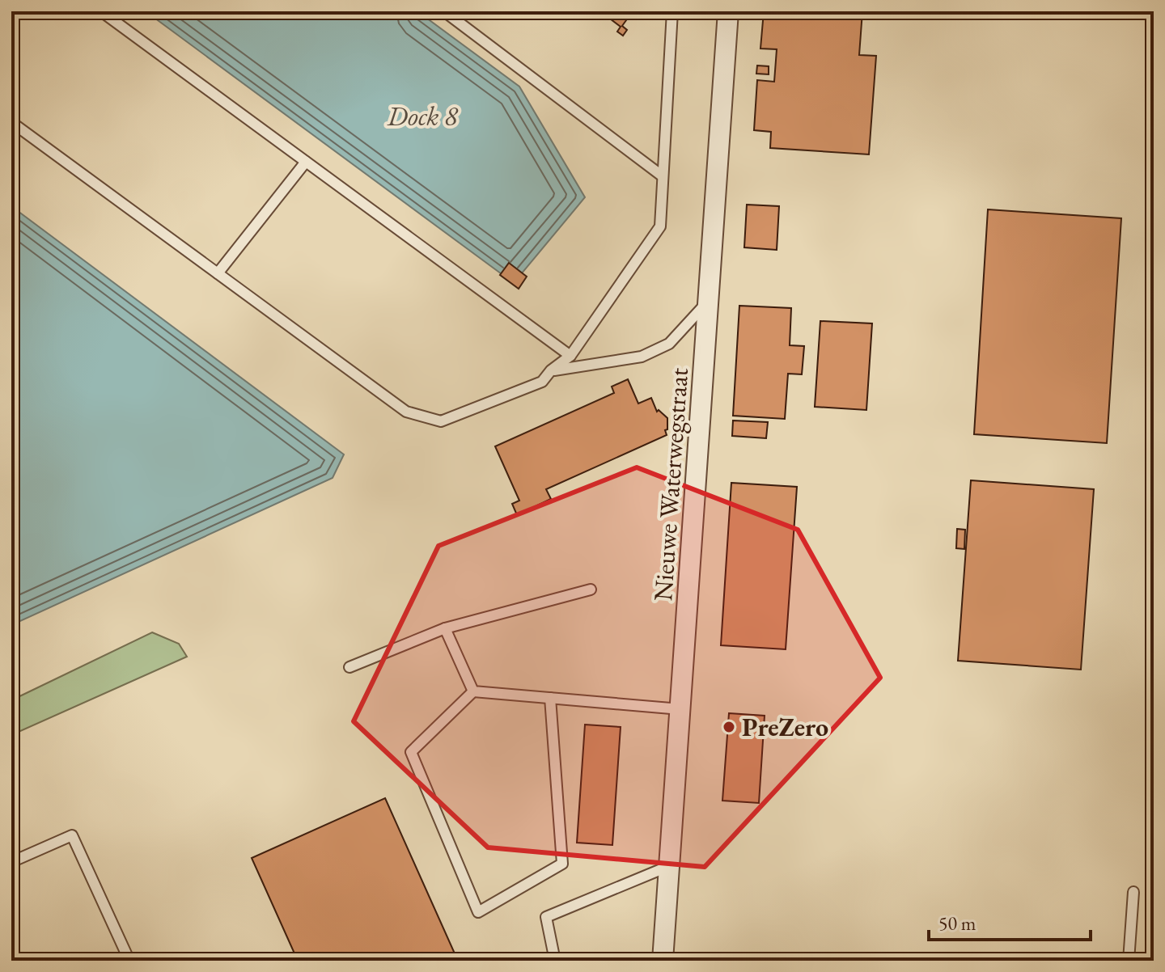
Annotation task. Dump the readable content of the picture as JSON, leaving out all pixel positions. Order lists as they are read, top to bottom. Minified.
{"streets":{"street":["Nieuwe Waterwegstraat"]},"water":["Dock 8"],"places":["PreZero"],"scale_bar":"50 m"}
